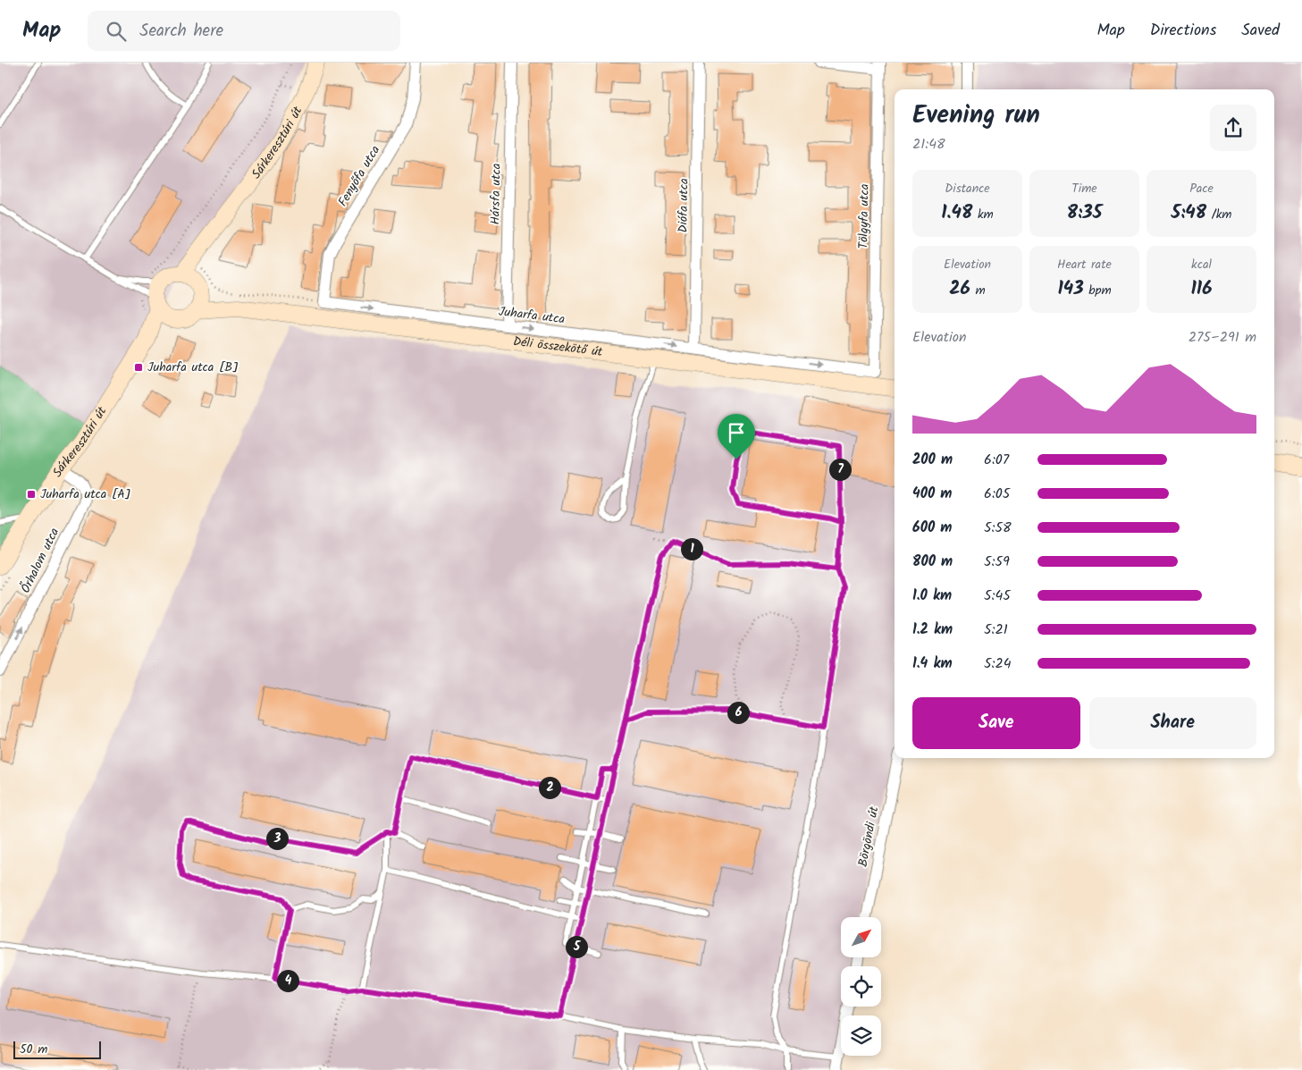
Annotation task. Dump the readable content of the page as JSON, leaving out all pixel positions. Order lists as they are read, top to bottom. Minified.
{"streets":{"main road":["Sárkeresztúri út","Déli összekötő út"],"street":["Fenyőfa utca","Hársfa utca","Diófa utca","Tölgyfa utca","Juharfa utca","Őrhalom utca","Börgöndi út"]},"crossings":[["Sárkeresztúri út","Déli összekötő út"],["Sárkeresztúri út","Őrhalom utca"],["Fenyőfa utca","Juharfa utca"],["Hársfa utca","Juharfa utca"],["Diófa utca","Juharfa utca"],["Tölgyfa utca","Juharfa utca"],["Tölgyfa utca","Déli összekötő út"],["Juharfa utca","Déli összekötő út"]],"one_way":["Juharfa utca","Őrhalom utca"],"places":{"transit":["Juharfa utca [B]","Juharfa utca [A]"]},"scale_bar":"50 m","north":"top right","page":{"header":"Map","search":"Search here","nav":["Map","Directions","Saved"],"heading":["Evening run","21:48"],"stats":[["Distance","1.48 km"],["Time","8:35"],["Pace","5:48 /km"],["Elevation","26 m"],["Heart rate","143 bpm"],["kcal","116"]],"chart":["Elevation","275–291 m"],"list":[{"name":"200 m","note":"6:07"},{"name":"400 m","note":"6:05"},{"name":"600 m","note":"5:58"},{"name":"800 m","note":"5:59"},{"name":"1.0 km","note":"5:45"},{"name":"1.2 km","note":"5:21"},{"name":"1.4 km","note":"5:24"}],"pins":["7","1","6","2","3","5","4"],"buttons":["Save","Share"],"scale":"50 m"}}
